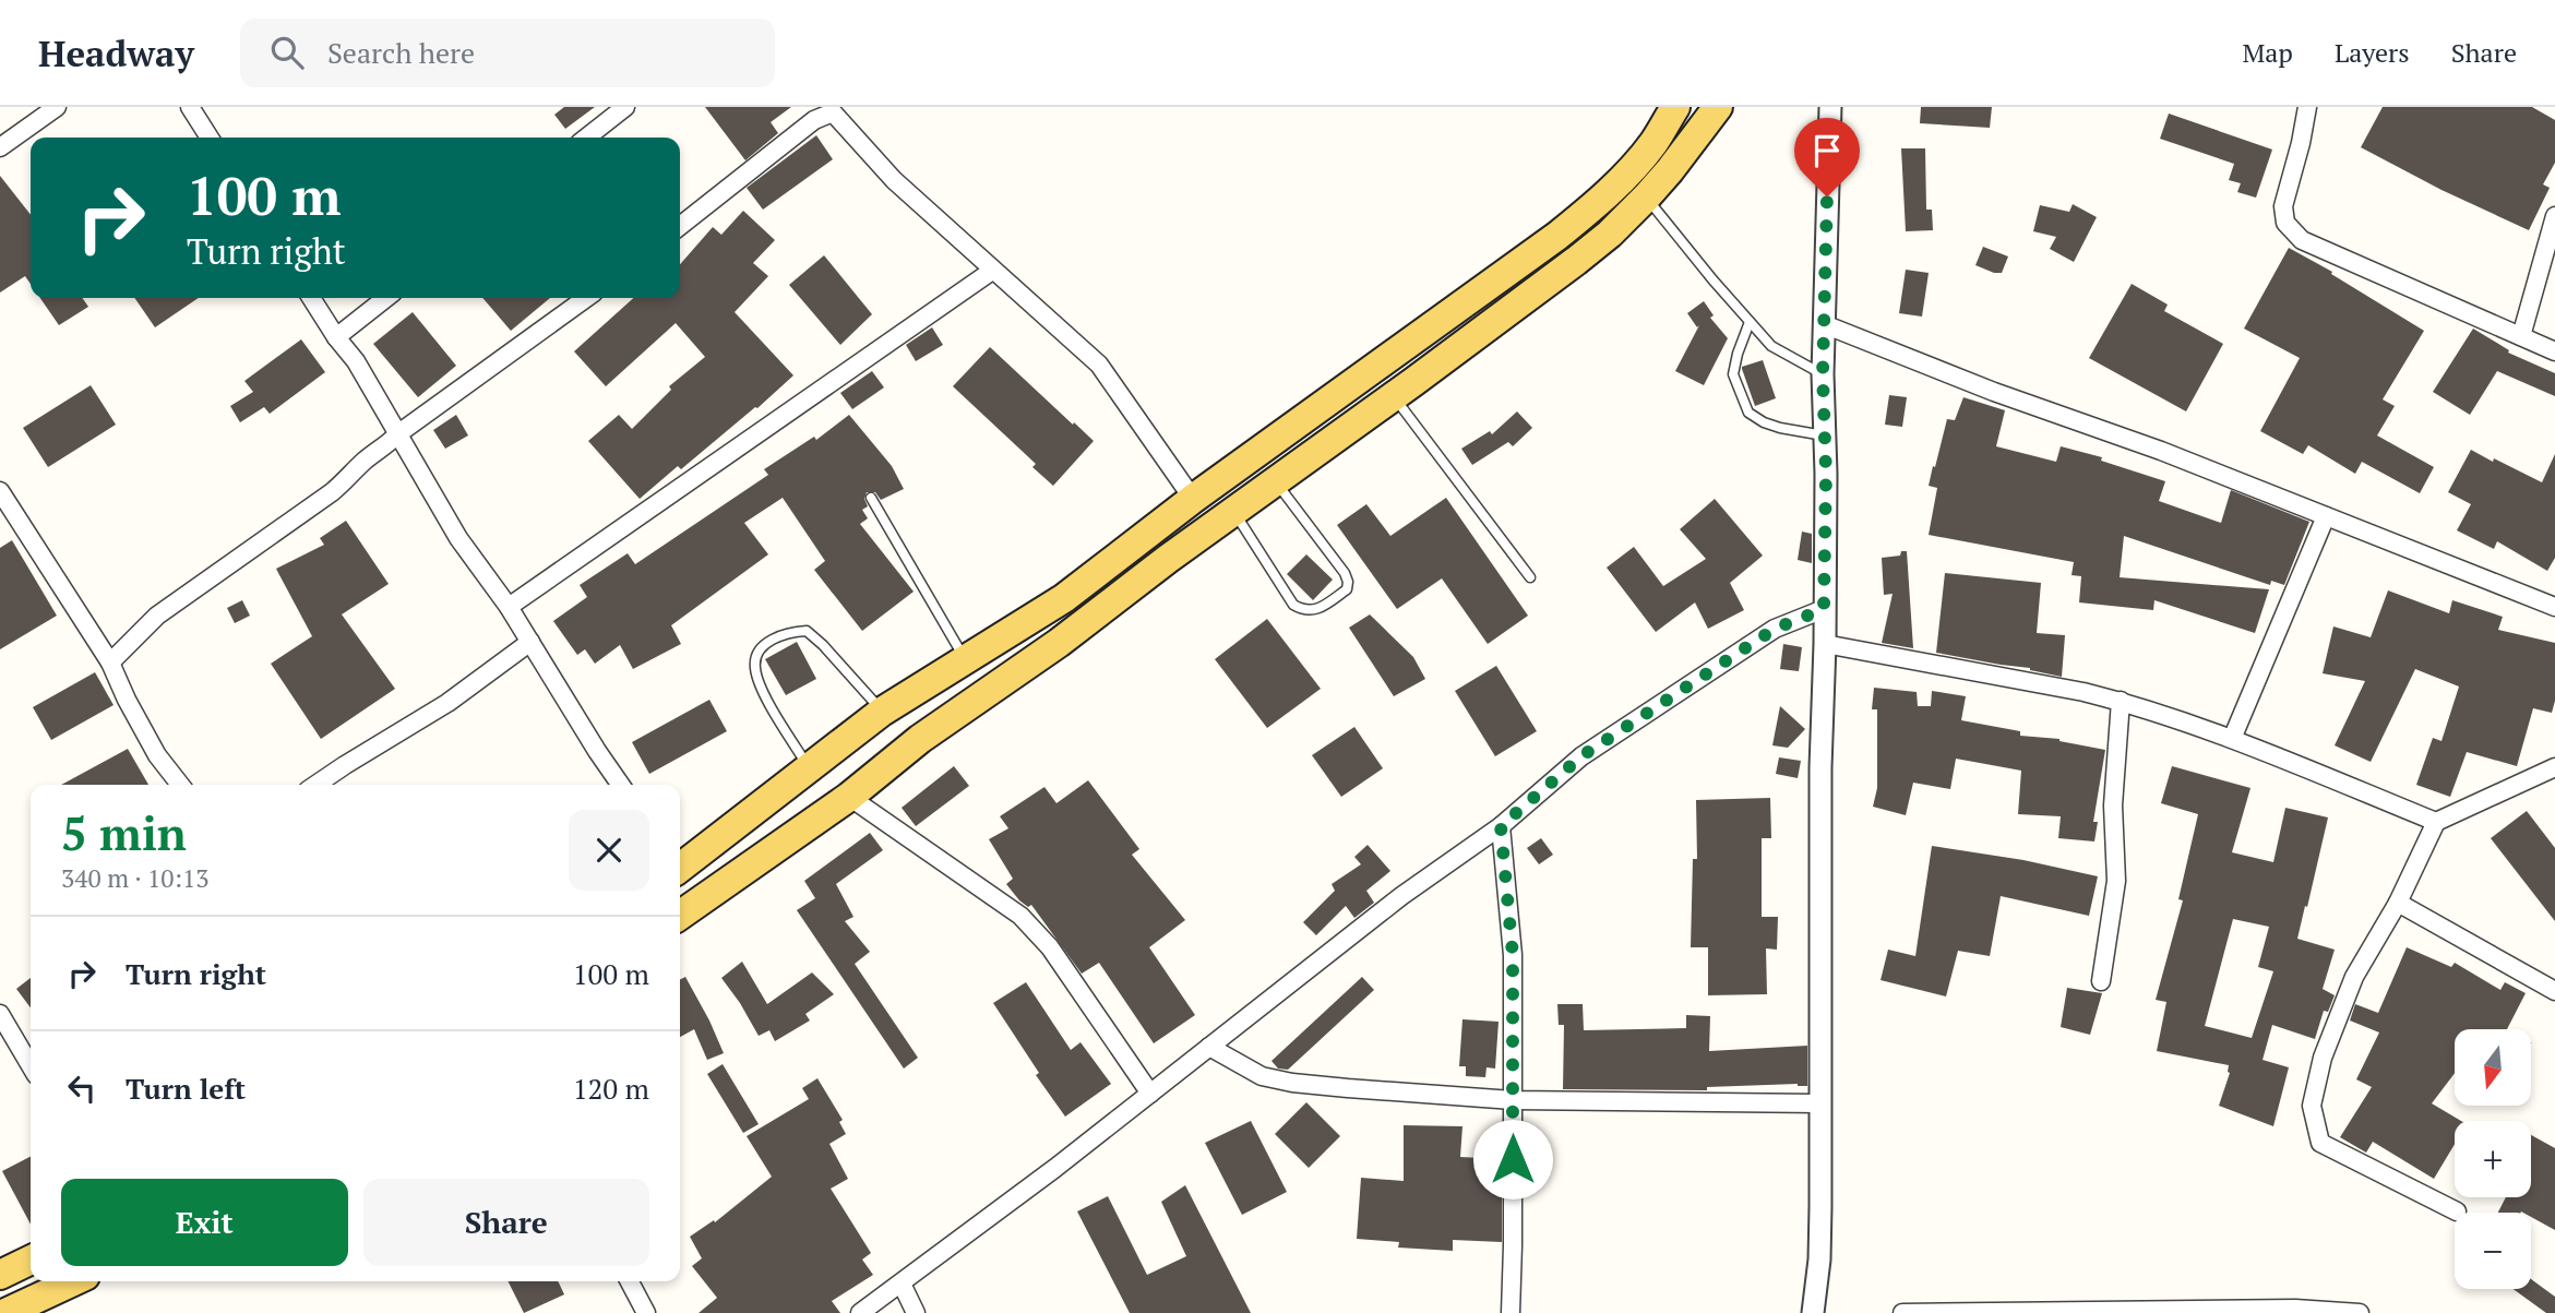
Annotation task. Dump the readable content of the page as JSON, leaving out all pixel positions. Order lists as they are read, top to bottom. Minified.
{"north":"bottom","page":{"header":"Headway","search":"Search here","nav":["Map","Layers","Share"],"turn":["100 m","Turn right"],"heading":["5 min","340 m · 10:13"],"list":[{"name":"Turn right","value":"100 m"},{"name":"Turn left","value":"120 m"}],"map_buttons":["+","−"],"buttons":["Exit","Share"]}}
